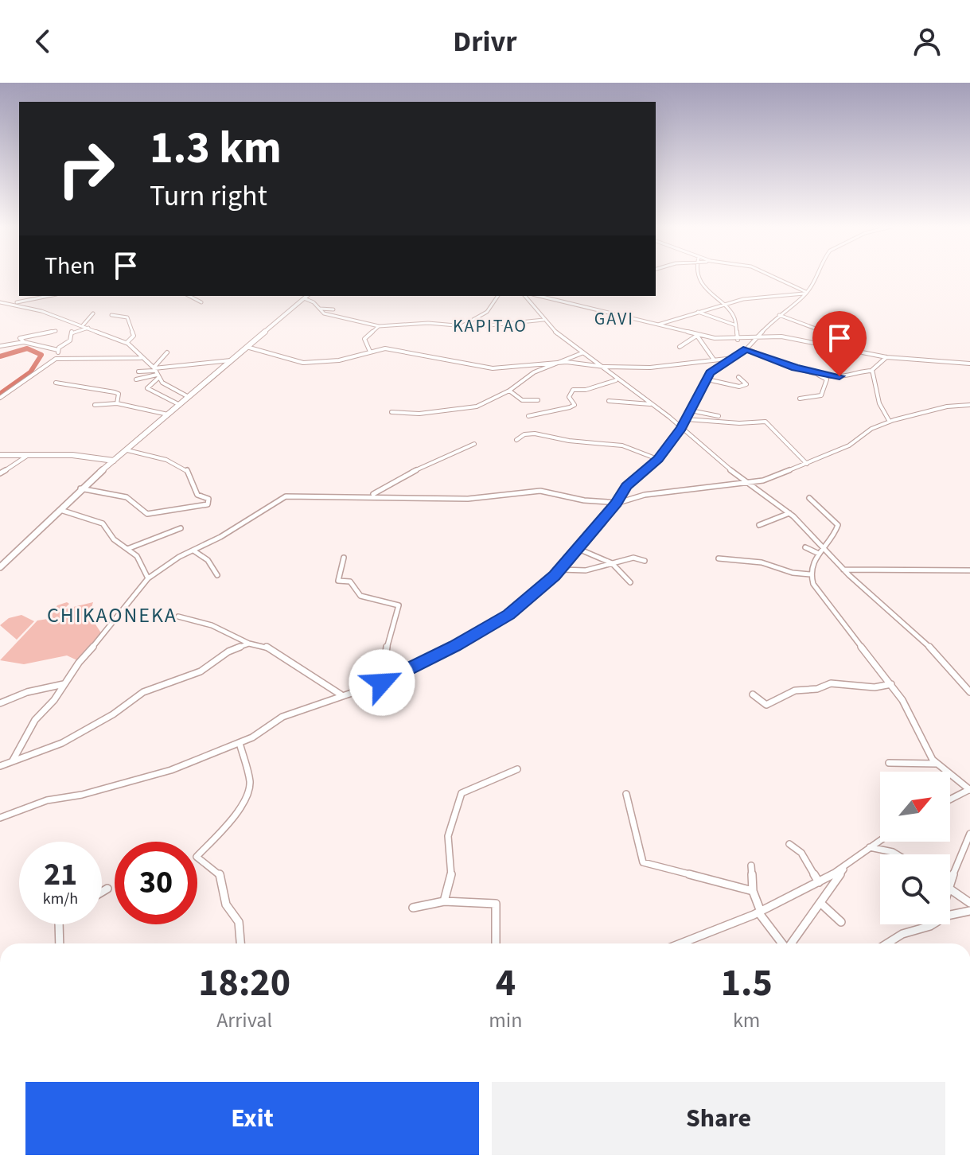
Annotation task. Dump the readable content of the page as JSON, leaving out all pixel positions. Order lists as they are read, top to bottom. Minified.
{"districts":["GAVI","KAPITAO","CHIKAONEKA"],"north":"top right","page":{"header":"Drivr","turn":["1.3 km","Turn right"],"then":"Then","speed":"21 km/h","limit":"30","eta":["18:20","Arrival","4","min","1.5","km"],"buttons":["Exit","Share"]}}
